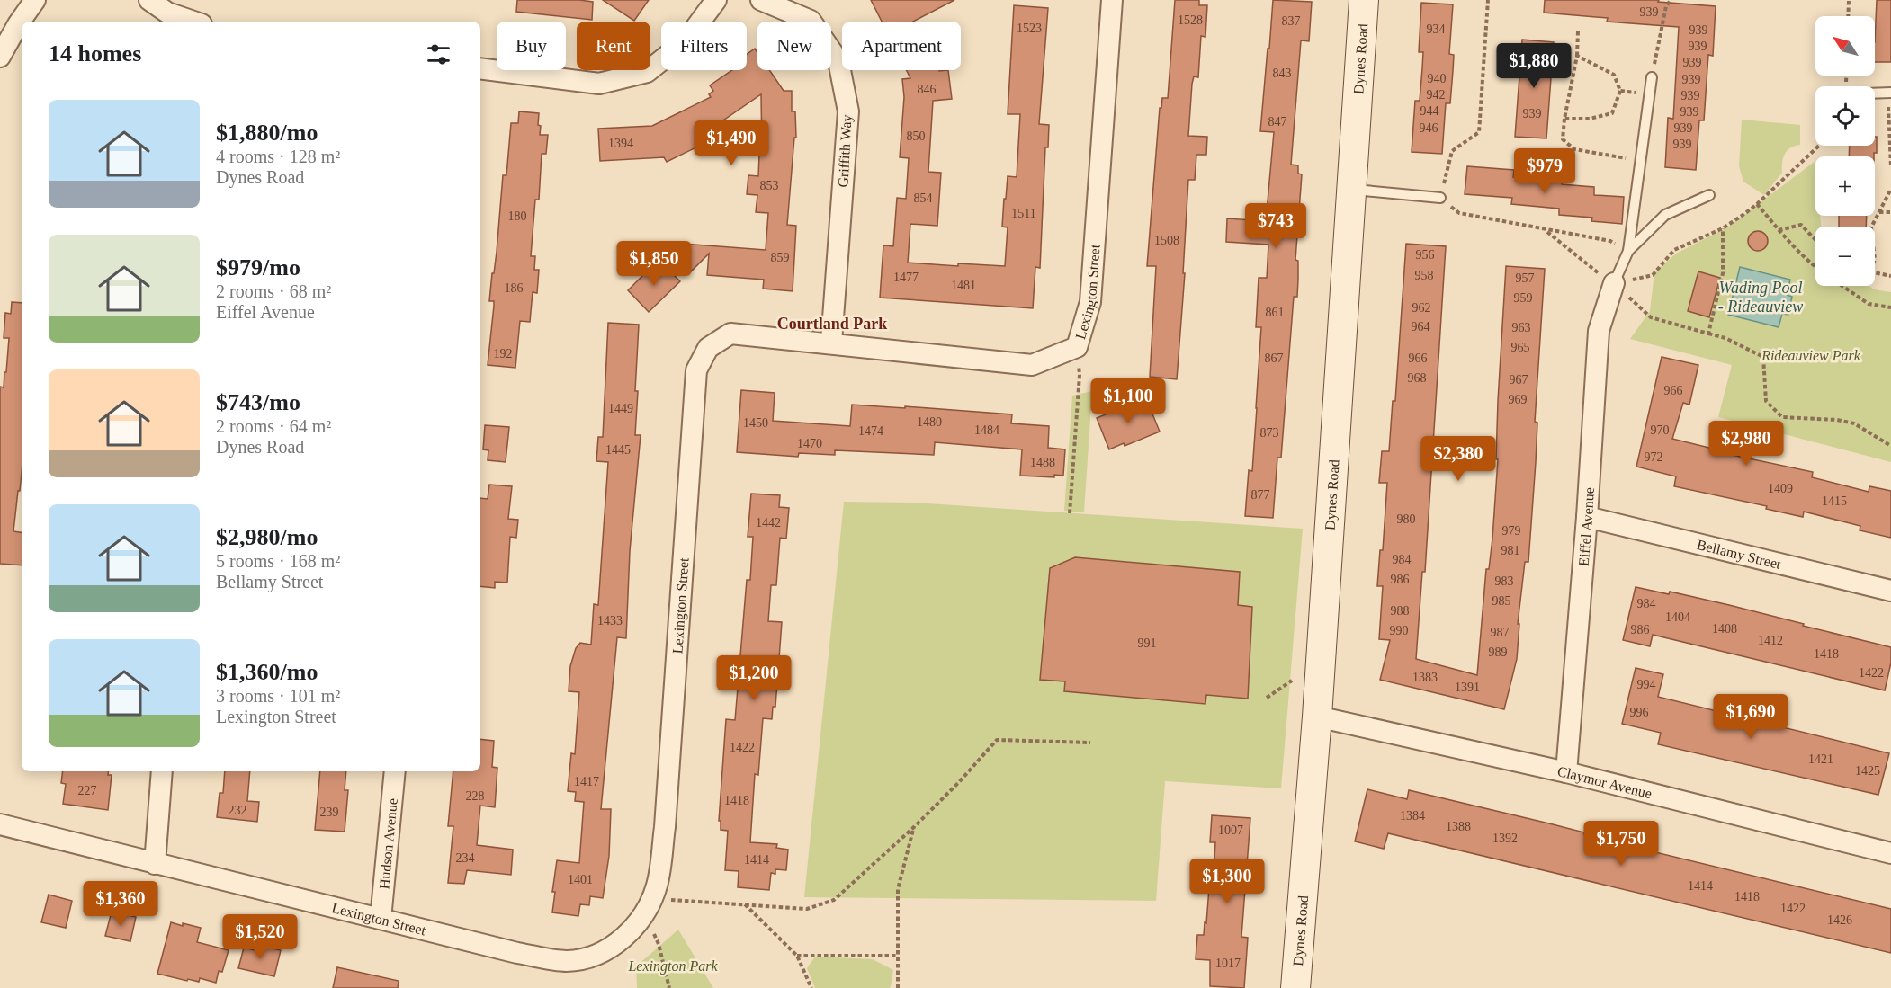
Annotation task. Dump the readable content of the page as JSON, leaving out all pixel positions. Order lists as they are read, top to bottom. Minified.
{"streets":{"street":["Dynes Road","Griffith Way","Lexington Street","Eiffel Avenue","Bellamy Street","Claymor Avenue","Hudson Avenue"]},"crossings":[["Dynes Road","Claymor Avenue"],["Griffith Way","Lexington Street"],["Lexington Street","Hudson Avenue"],["Eiffel Avenue","Bellamy Street"],["Eiffel Avenue","Claymor Avenue"]],"districts":["Courtland Park"],"water":["Wading Pool - Rideauview"],"parks":["Rideauview Park","Lexington Park"],"house_numbers":["939","1528","837","1523","934","939","939","939","843","940","939","846","942","939","944","939","939","847","946","939","850","1394","939","853","854","1511","180","1508","956","859","958","1477","957","1481","186","959","962","861","964","963","965","192","867","966","968","967","966","969","1449","1480","1450","1484","970","1474","873","1470","1445","972","1488","1409","877","1415","980","1442","979","981","984","986","983","985","984","988","1404","1433","1408","986","990","987","1412","991","989","1418","1422","1383","994","1391","996","1422","1421","1425","1417","227","228","1418","232","239","1384","1388","1007","1392","234","1414","1401","1414","1418","1422","1426","1017"],"north":"top left","page":{"map_buttons":["+","−"],"chip":["Buy","Rent","Filters","New","Apartment"],"heading":"14 homes","price":["$1,880","$1,490","$979","$743","$1,850","$1,100","$2,980","$2,380","$1,200","$1,690","$1,750","$1,300","$1,360","$1,520"],"list":[{"name":"$1,880/mo","note":"4 rooms · 128 m² · Dynes Road"},{"name":"$979/mo","note":"2 rooms · 68 m² · Eiffel Avenue"},{"name":"$743/mo","note":"2 rooms · 64 m² · Dynes Road"},{"name":"$2,980/mo","note":"5 rooms · 168 m² · Bellamy Street"},{"name":"$1,360/mo","note":"3 rooms · 101 m² · Lexington Street"}]}}
